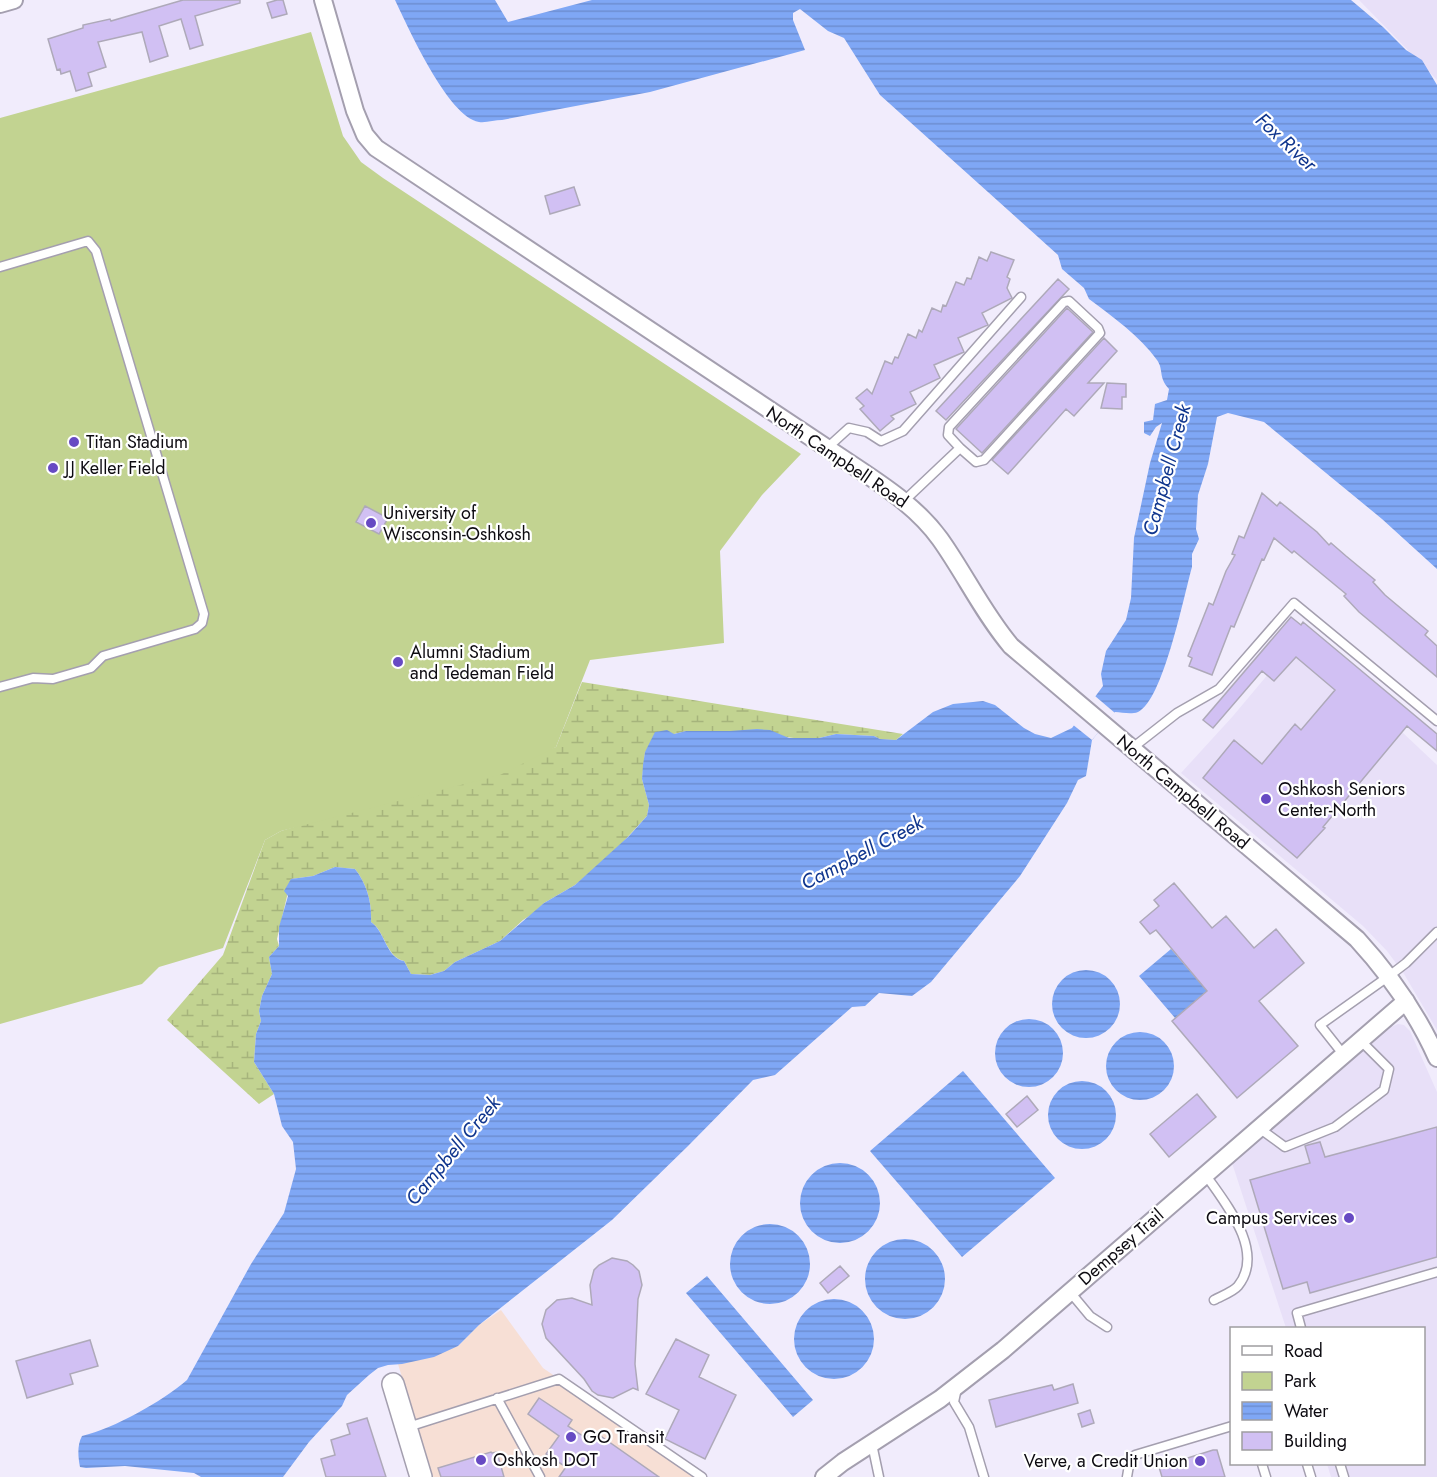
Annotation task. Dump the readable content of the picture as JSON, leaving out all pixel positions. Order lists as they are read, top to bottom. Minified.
{"streets":{"street":["North Campbell Road","Dempsey Trail"]},"crossings":[["North Campbell Road","Dempsey Trail"]],"water":["Fox River","Campbell Creek"],"places":["Titan Stadium","JJ Keller Field","University of Wisconsin-Oshkosh","Alumni Stadium and Tedeman Field","Oshkosh Seniors Center-North","Campus Services","GO Transit","Oshkosh DOT","Verve, a Credit Union"],"legend":["Road","Park","Water","Building"]}
